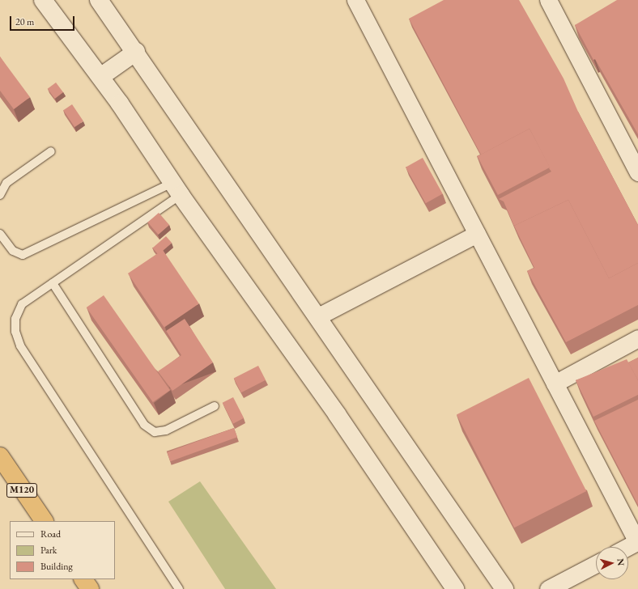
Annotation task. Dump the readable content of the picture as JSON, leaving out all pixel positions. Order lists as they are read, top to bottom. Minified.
{"streets":{"highway":["M120"]},"legend":["Road","Park","Building"],"scale_bar":"20 m","north":"right"}
